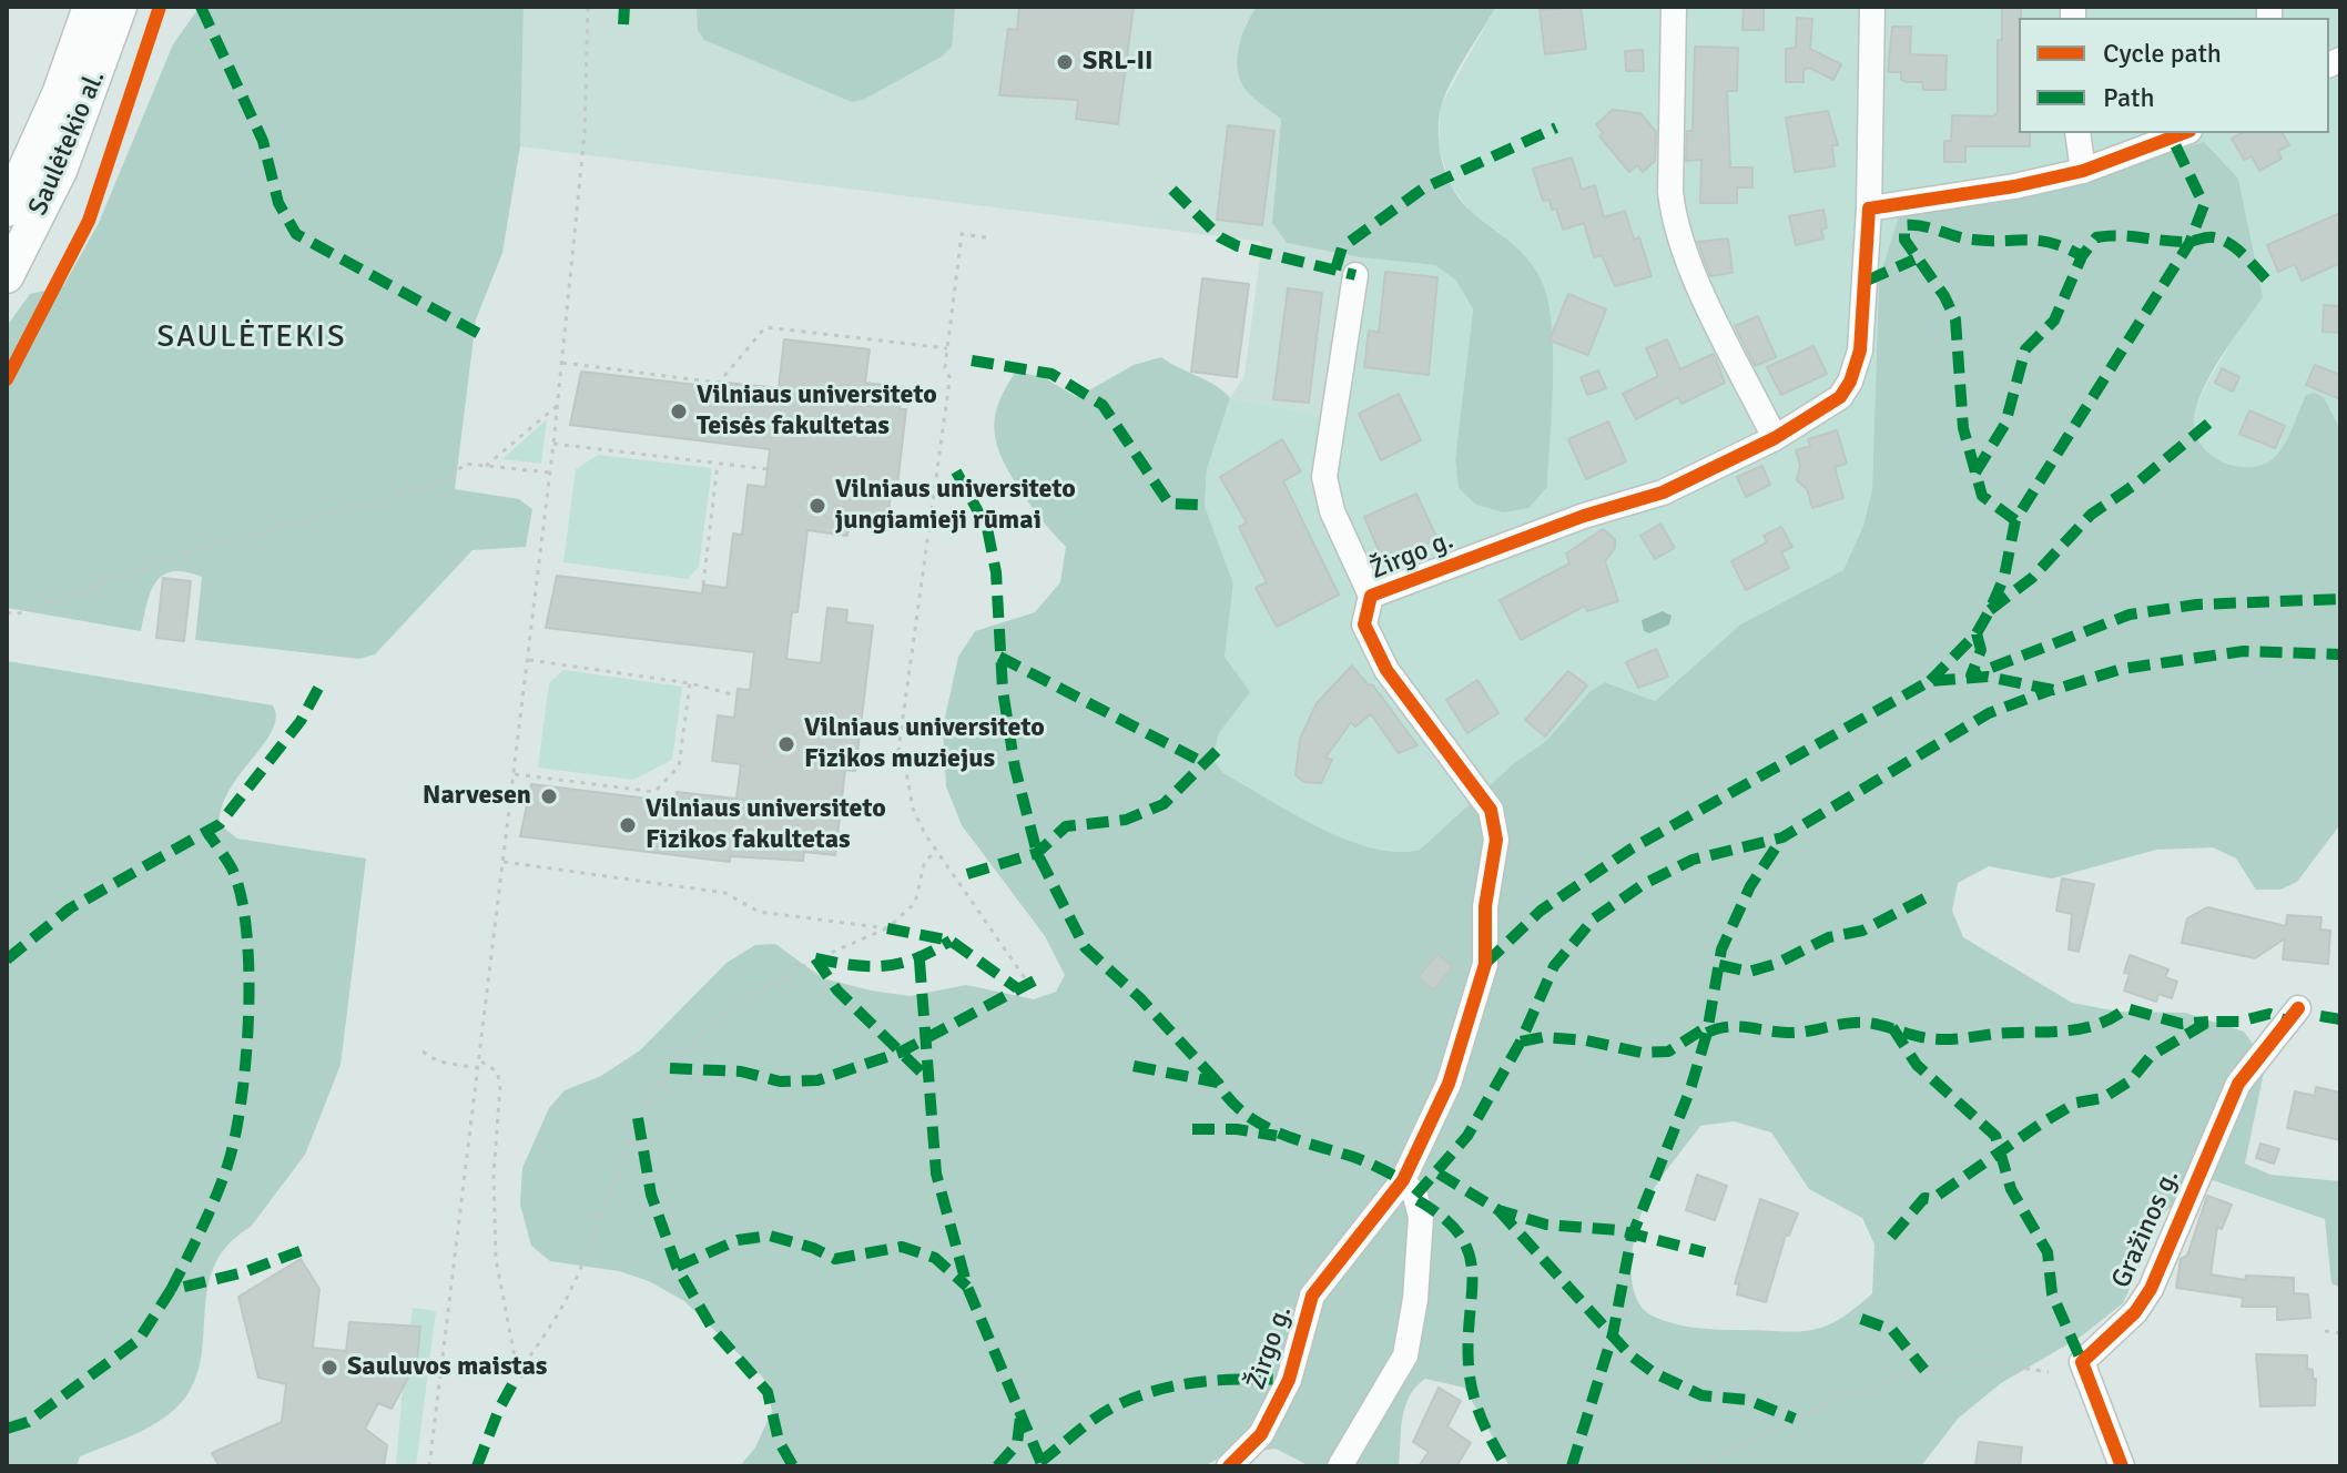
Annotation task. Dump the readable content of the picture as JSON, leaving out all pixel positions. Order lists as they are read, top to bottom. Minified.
{"streets":{"main road":["Saulėtekio al."],"street":["Žirgo g.","Gražinos g."]},"districts":["SAULĖTEKIS"],"places":["SRL-II","Vilniaus universiteto Teisės fakultetas","Vilniaus universiteto jungiamieji rūmai","Vilniaus universiteto Fizikos muziejus","Narvesen","Vilniaus universiteto Fizikos fakultetas","Sauluvos maistas"],"legend":["Cycle path","Path"]}
